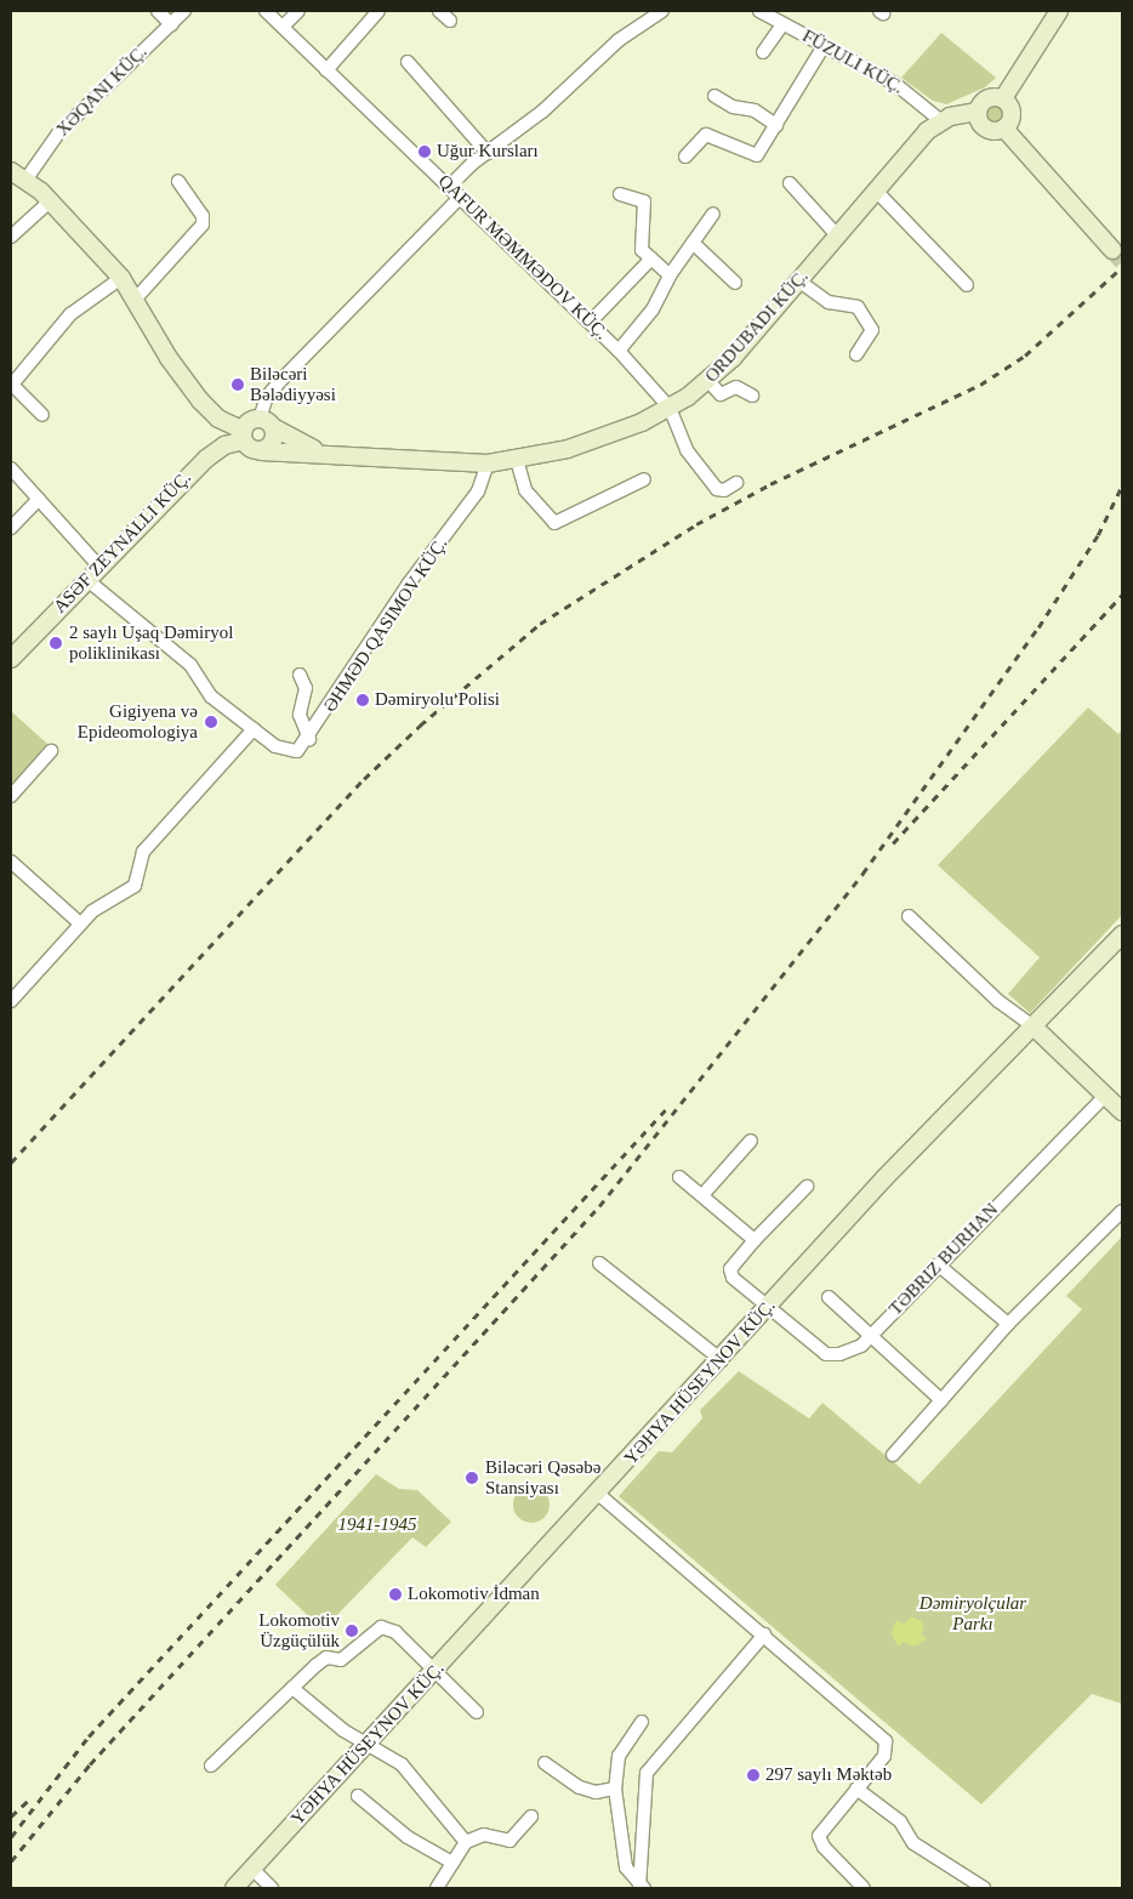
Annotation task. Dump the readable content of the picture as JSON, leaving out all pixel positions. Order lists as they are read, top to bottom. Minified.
{"streets":{"main road":["ORDUBADI KÜÇ.","YƏHYA HÜSEYNOV KÜÇ."],"street":["FÜZULI KÜÇ.","XƏQANI KÜÇ.","QAFUR MƏMMƏDOV KÜÇ.","TƏBRIZ BURHAN"]},"crossings":[["FÜZULI KÜÇ.","ORDUBADI KÜÇ."],["QAFUR MƏMMƏDOV KÜÇ.","ORDUBADI KÜÇ."],["TƏBRIZ BURHAN","YƏHYA HÜSEYNOV KÜÇ."]],"parks":["1941-1945","Dəmiryolçular Parkı"],"places":["Uğur Kursları","Biləcəri Bələdiyyəsi","2 saylı Uşaq Dəmiryol poliklinikası","Dəmiryolu Polisi","Gigiyena və Epideomologiya","Biləcəri Qəsəbə Stansiyası","Lokomotiv İdman","Lokomotiv Üzgüçülük","297 saylı Məktəb"]}
